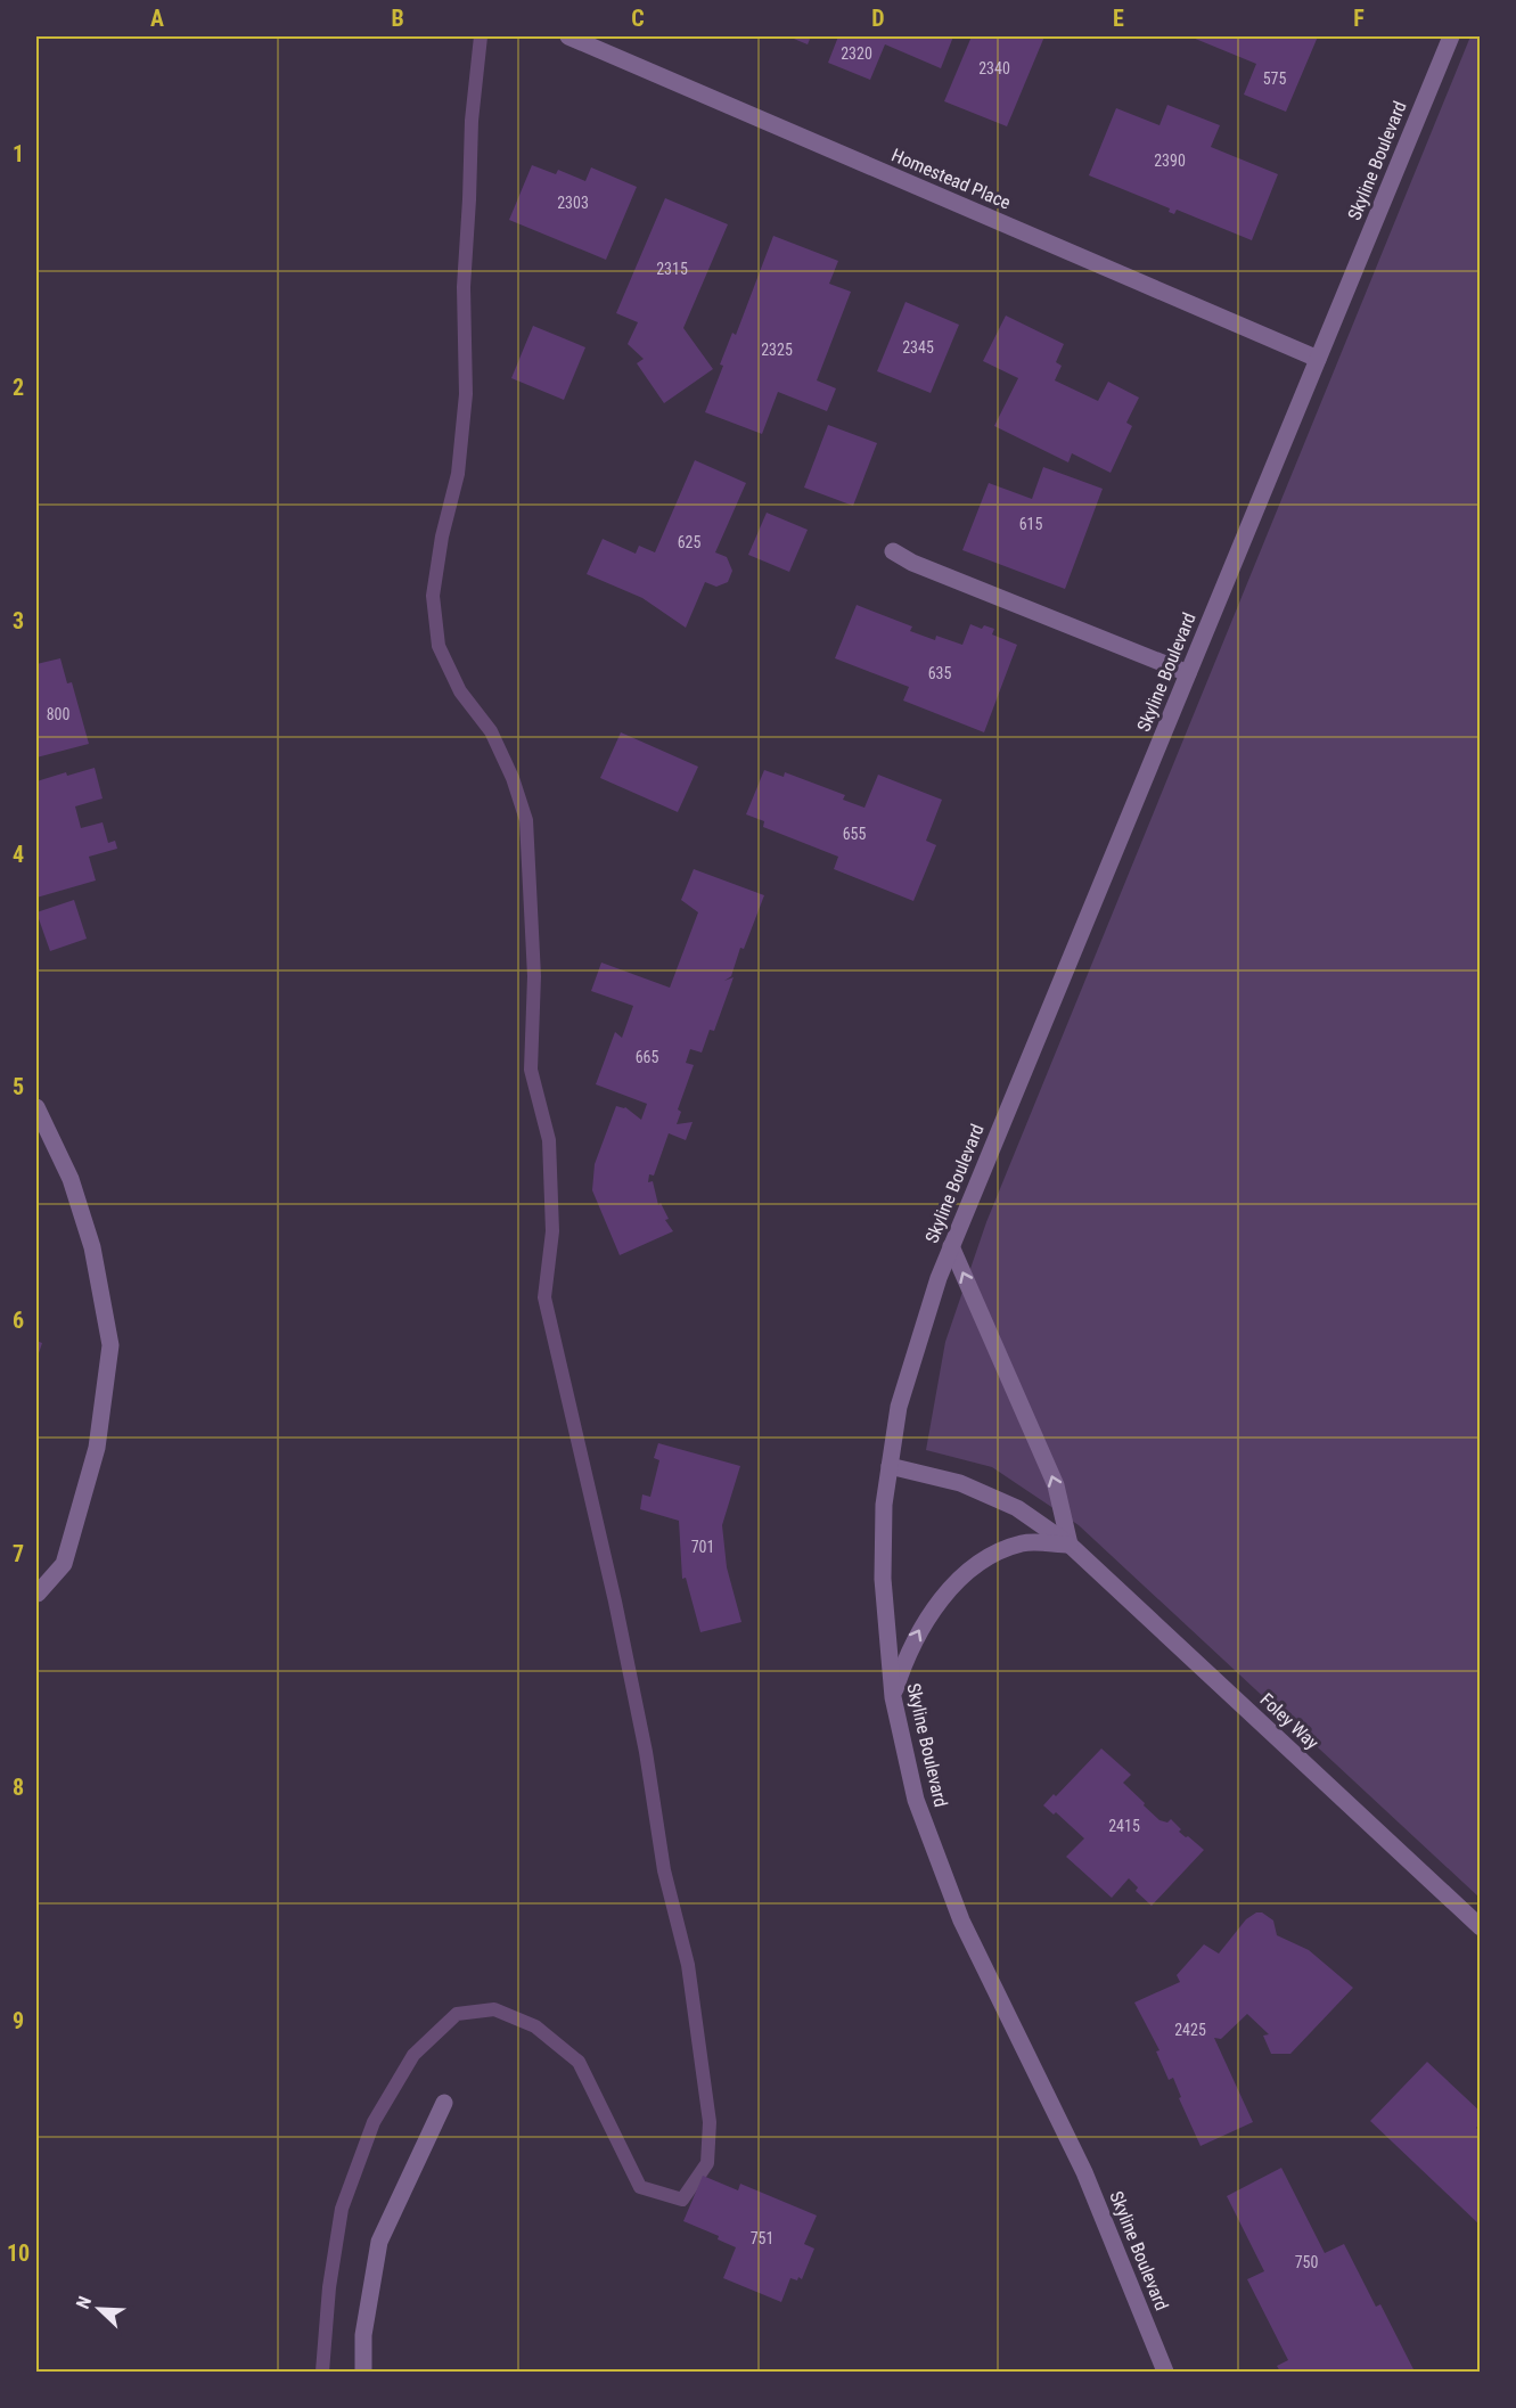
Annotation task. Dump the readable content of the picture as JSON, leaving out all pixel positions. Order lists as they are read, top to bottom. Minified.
{"streets":{"street":["Skyline Boulevard","Homestead Place","Foley Way"]},"crossings":[["Skyline Boulevard","Homestead Place"],["Skyline Boulevard","Foley Way"]],"house_numbers":["2320","2340","575","2390","2303","2315","2345","2325","615","625","635","800","655","665","701","2415","2425","751","750"],"north":"top left","grid":{"columns":["A","B","C","D","E","F"],"rows":["1","2","3","4","5","6","7","8","9","10"]}}
